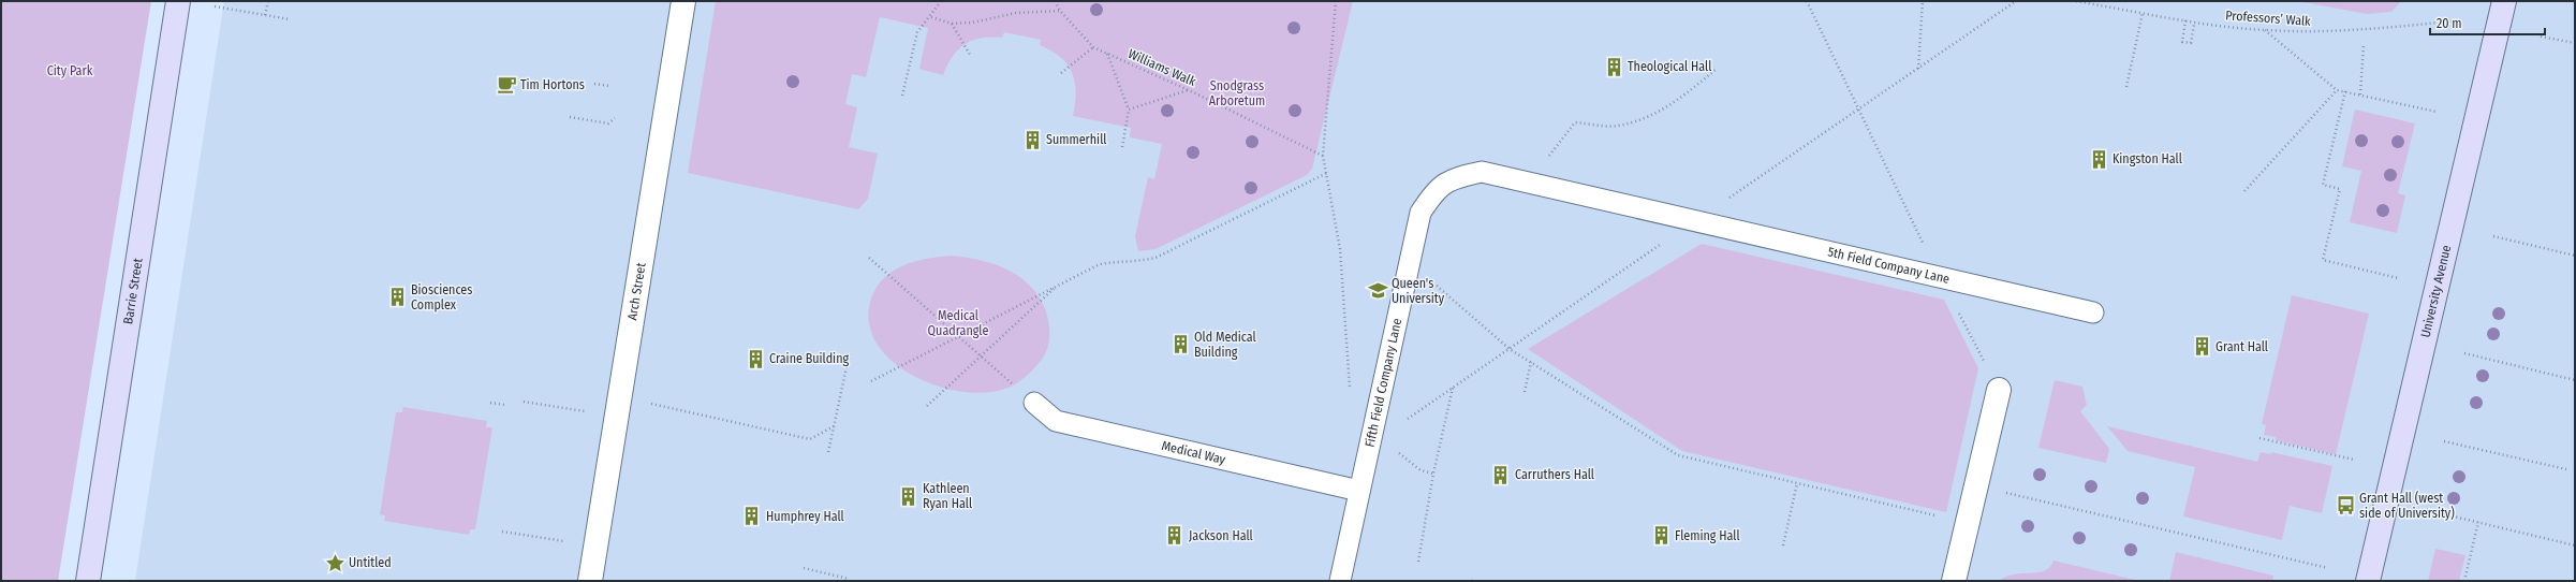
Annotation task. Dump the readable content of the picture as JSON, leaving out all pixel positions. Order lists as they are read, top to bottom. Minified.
{"streets":{"main road":["Barrie Street","University Avenue"],"street":["Arch Street"],"lane":["5th Field Company Lane","Fifth Field Company Lane","Medical Way"],"path":["Professors’ Walk","Williams Walk"]},"crossings":[["5th Field Company Lane","Fifth Field Company Lane"],["Fifth Field Company Lane","Medical Way"]],"parks":["City Park","Snodgrass Arboretum","Medical Quadrangle"],"places":{"building":["Theological Hall","Summerhill","Kingston Hall","Biosciences Complex","Old Medical Building","Grant Hall","Craine Building","Carruthers Hall","Kathleen Ryan Hall","Humphrey Hall","Jackson Hall","Fleming Hall"],"cafe":["Tim Hortons"],"school or university":["Queen's University"],"bus stop":["Grant Hall (west side of University)"],"place":["Untitled"]},"scale_bar":"20 m"}
